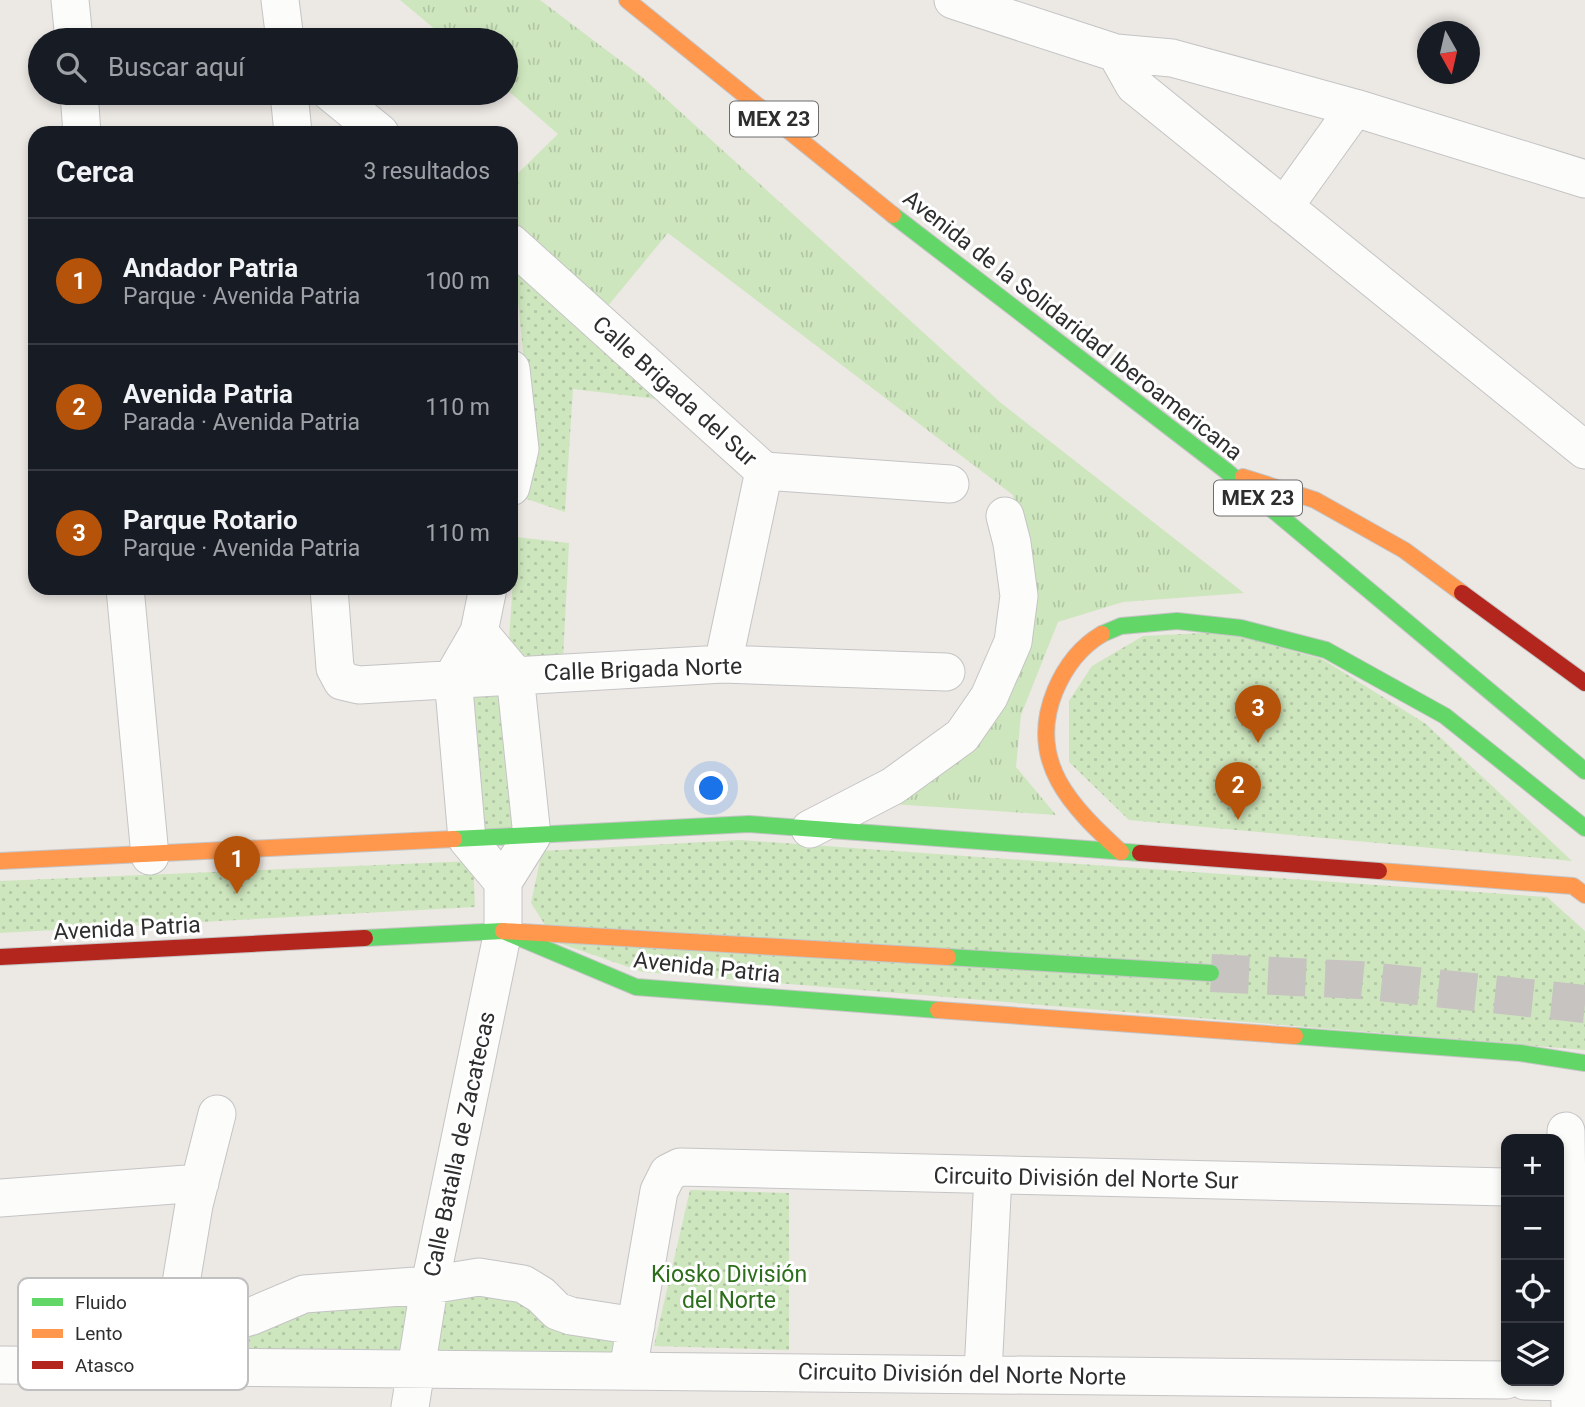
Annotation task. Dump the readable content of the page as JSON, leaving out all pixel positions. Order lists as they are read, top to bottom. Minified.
{"streets":{"main road":["MEX 23","Avenida de la Solidaridad Iberoamericana","Avenida Patria"],"street":["Calle Brigada del Sur","Calle Brigada Norte","Calle Batalla de Zacatecas","Circuito División del Norte Sur","Circuito División del Norte Norte"]},"crossings":[["Avenida Patria","Calle Batalla de Zacatecas"],["Calle Batalla de Zacatecas","Circuito División del Norte Norte"]],"parks":["Kiosko División del Norte"],"legend":["Fluido","Lento","Atasco"],"north":"bottom","page":{"search":"Buscar aquí","heading":["Cerca","3 resultados"],"list":[{"mark":"1","name":"Andador Patria","note":"Parque · Avenida Patria","value":"100 m"},{"mark":"2","name":"Avenida Patria","note":"Parada · Avenida Patria","value":"110 m"},{"mark":"3","name":"Parque Rotario","note":"Parque · Avenida Patria","value":"110 m"}],"pins":["3","2","1"],"map_buttons":["+","−"]}}
